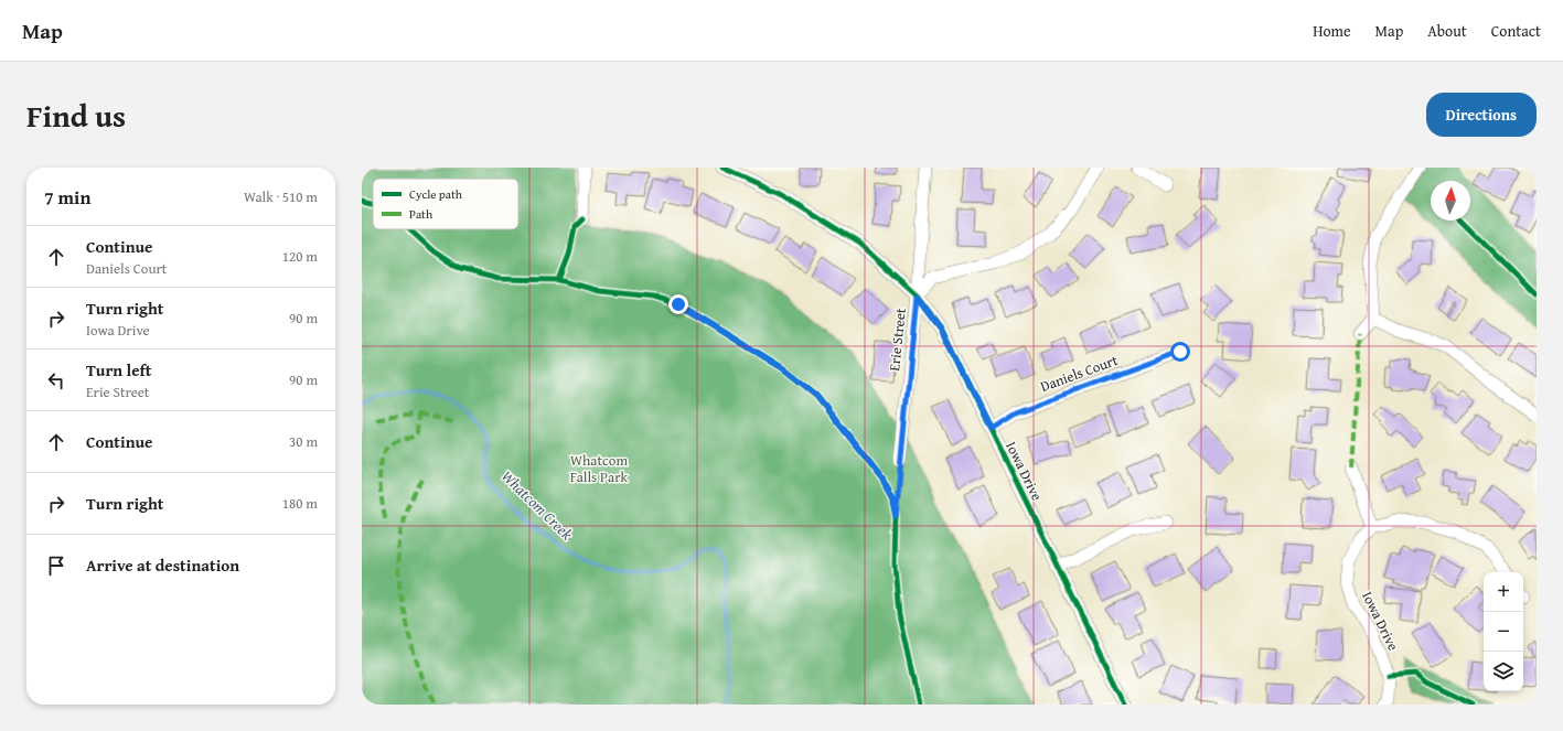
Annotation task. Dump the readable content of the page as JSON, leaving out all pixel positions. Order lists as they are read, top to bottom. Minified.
{"streets":{"street":["Erie Street","Daniels Court","Iowa Drive"]},"crossings":[["Erie Street","Iowa Drive"],["Daniels Court","Iowa Drive"]],"water":["Whatcom Creek"],"parks":["Whatcom Falls Park"],"legend":["Cycle path","Path"],"north":"top","page":{"header":"Map","nav":["Home","Map","About","Contact"],"title":"Find us","buttons":"Directions","heading":["7 min","Walk · 510 m"],"list":[["Continue","Daniels Court","120 m"],["Turn right","Iowa Drive","90 m"],["Turn left","Erie Street","90 m"],["Continue","30 m"],["Turn right","180 m"],"Arrive at destination"],"map_buttons":["+","−"]}}
